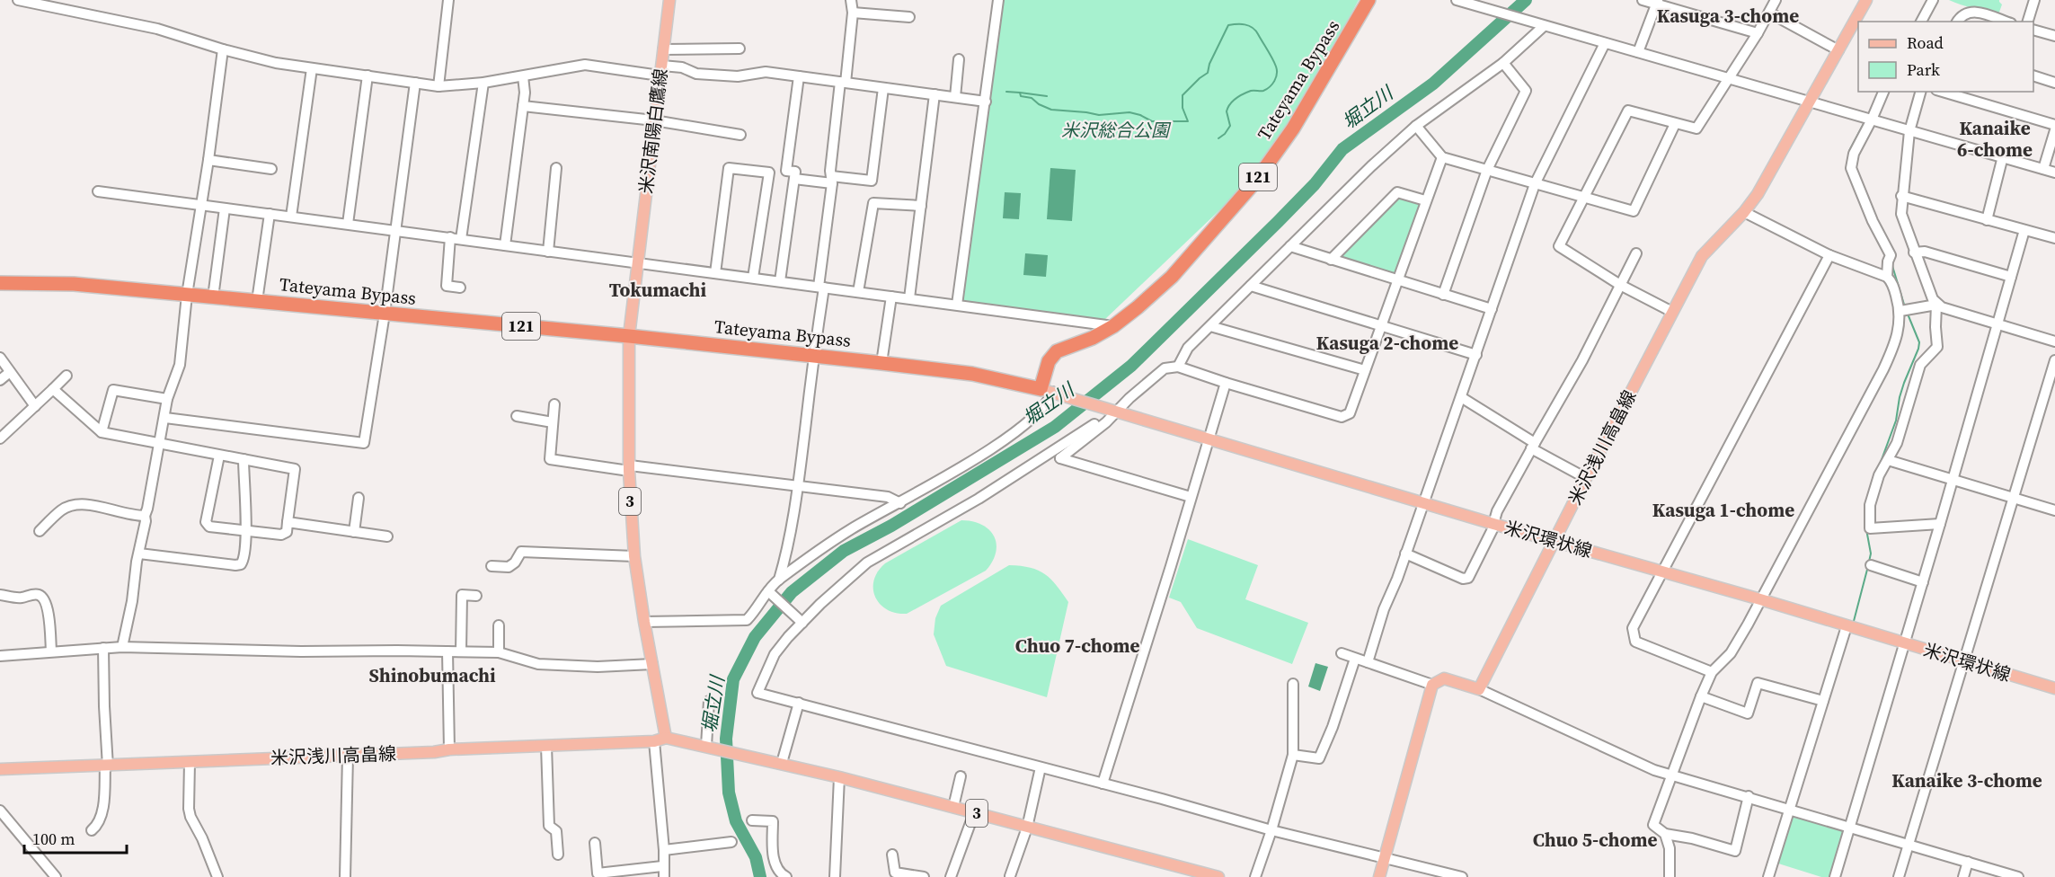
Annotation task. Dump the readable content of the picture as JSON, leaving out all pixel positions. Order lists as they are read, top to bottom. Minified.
{"streets":{"highway":["Tateyama Bypass","121"],"main road":["米沢南陽白鷹線","米沢浅川高畠線","3","米沢環状線"]},"crossings":[["Tateyama Bypass","3"],["Tateyama Bypass","米沢環状線"],["米沢南陽白鷹線","3"],["米沢浅川高畠線","3"],["米沢浅川高畠線","米沢環状線"]],"districts":["Kasuga 3-chome","Kanaike 6-chome","Tokumachi","Kasuga 2-chome","Kasuga 1-chome","Chuo 7-chome","Shinobumachi","Kanaike 3-chome","Chuo 5-chome"],"water":["堀立川"],"parks":["米沢総合公園"],"legend":["Road","Park"],"scale_bar":"100 m"}
